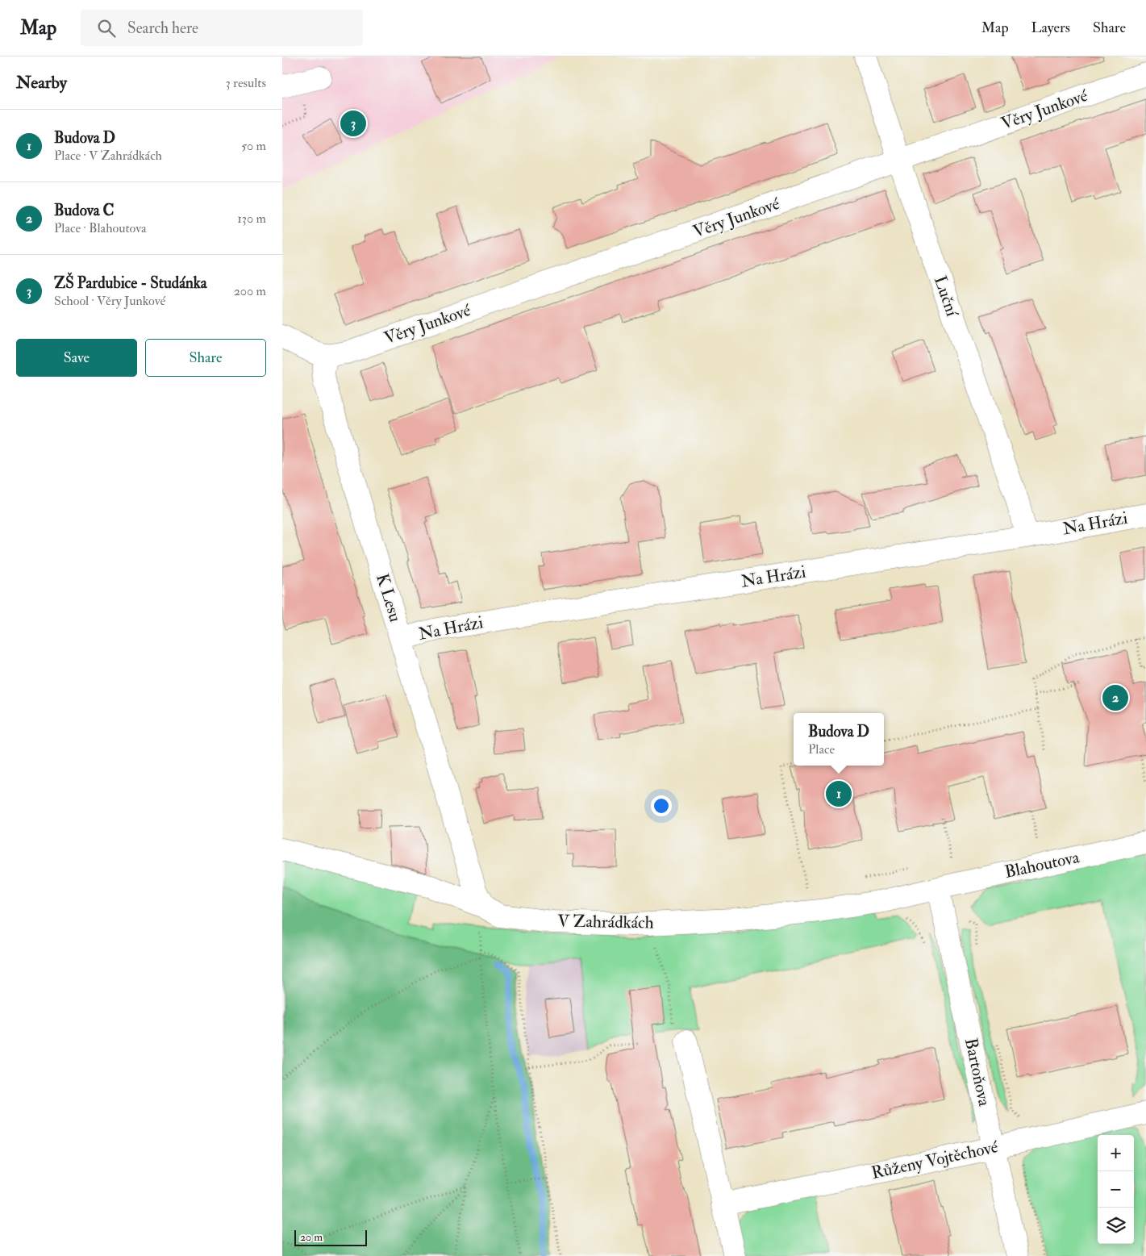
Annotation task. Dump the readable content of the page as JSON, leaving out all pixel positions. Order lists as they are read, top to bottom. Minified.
{"streets":{"street":["Věry Junkové","Luční","Na Hrázi","K Lesu","Blahoutova","V Zahrádkách","Bartoňova","Růženy Vojtěchové"]},"crossings":[["Věry Junkové","Luční"],["Věry Junkové","K Lesu"],["Luční","Na Hrázi"],["Na Hrázi","K Lesu"],["K Lesu","V Zahrádkách"],["Blahoutova","V Zahrádkách"],["Blahoutova","Bartoňova"],["V Zahrádkách","Bartoňova"],["Bartoňova","Růženy Vojtěchové"]],"scale_bar":"20 m","page":{"header":"Map","search":"Search here","nav":["Map","Layers","Share"],"heading":["Nearby","3 results"],"list":[{"mark":"1","name":"Budova D","note":"Place · V Zahrádkách","value":"50 m"},{"mark":"2","name":"Budova C","note":"Place · Blahoutova","value":"130 m"},{"mark":"3","name":"ZŠ Pardubice - Studánka","note":"School · Věry Junkové","value":"200 m"}],"pins":["3","2","1"],"buttons":["Save","Share"],"popup":["Budova D","Place"],"map_buttons":["+","−"],"scale":"20 m"}}
